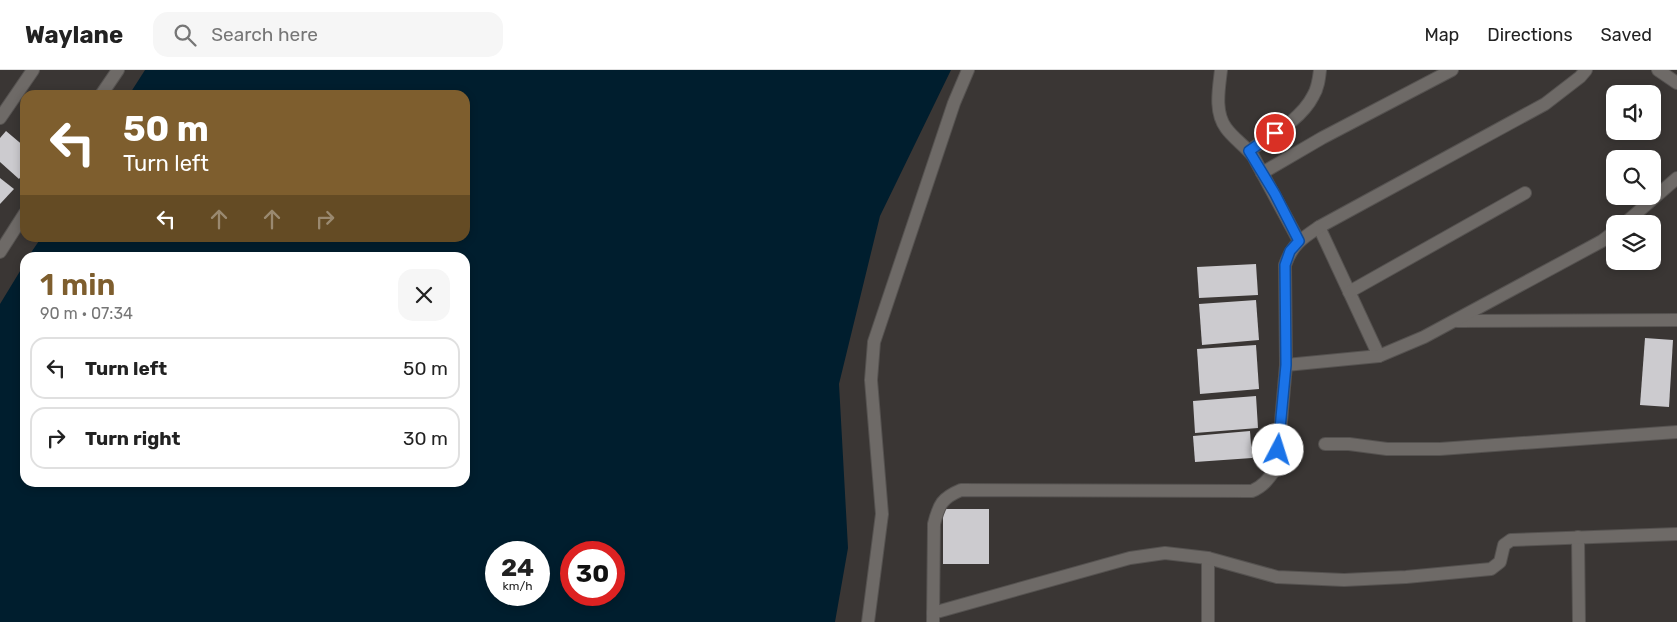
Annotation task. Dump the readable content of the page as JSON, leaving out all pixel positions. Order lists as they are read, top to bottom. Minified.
{"page":{"header":"Waylane","search":"Search here","nav":["Map","Directions","Saved"],"turn":["50 m","Turn left"],"heading":["1 min","90 m · 07:34"],"list":[{"name":"Turn left","value":"50 m"},{"name":"Turn right","value":"30 m"}],"speed":"24 km/h","limit":"30"}}
